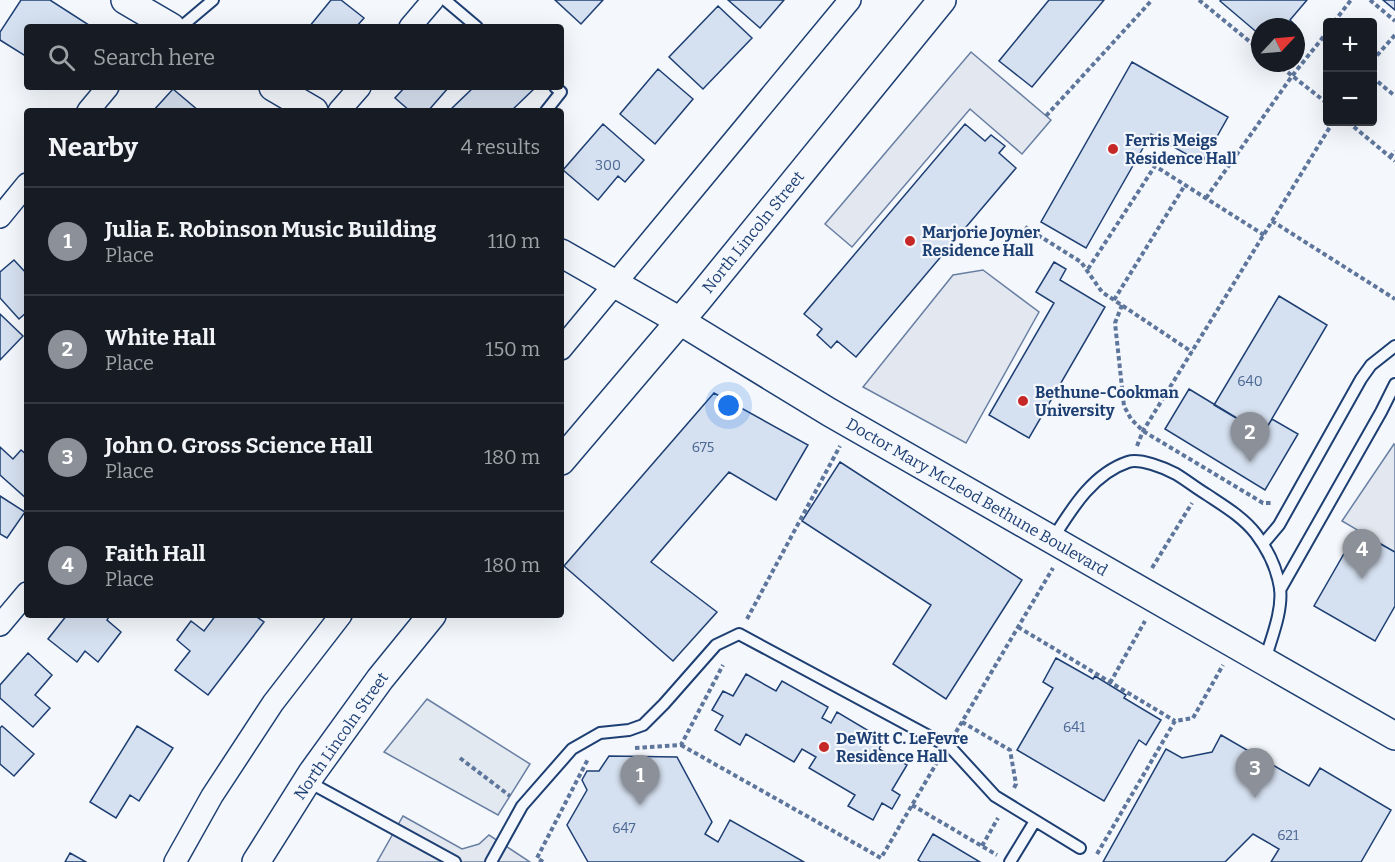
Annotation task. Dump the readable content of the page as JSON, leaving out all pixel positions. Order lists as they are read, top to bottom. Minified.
{"streets":{"street":["North Lincoln Street","Doctor Mary McLeod Bethune Boulevard"]},"crossings":[["North Lincoln Street","Doctor Mary McLeod Bethune Boulevard"]],"places":["Ferris Meigs Residence Hall","Marjorie Joyner Residence Hall","Bethune-Cookman University","DeWitt C. LeFevre Residence Hall"],"house_numbers":["300","640","675","641","647","621"],"north":"top right","page":{"map_buttons":["+","−"],"search":"Search here","heading":["Nearby","4 results"],"list":[{"mark":"1","name":"Julia E. Robinson Music Building","note":"Place","value":"110 m"},{"mark":"2","name":"White Hall","note":"Place","value":"150 m"},{"mark":"3","name":"John O. Gross Science Hall","note":"Place","value":"180 m"},{"mark":"4","name":"Faith Hall","note":"Place","value":"180 m"}],"pins":["2","4","3","1"]}}
